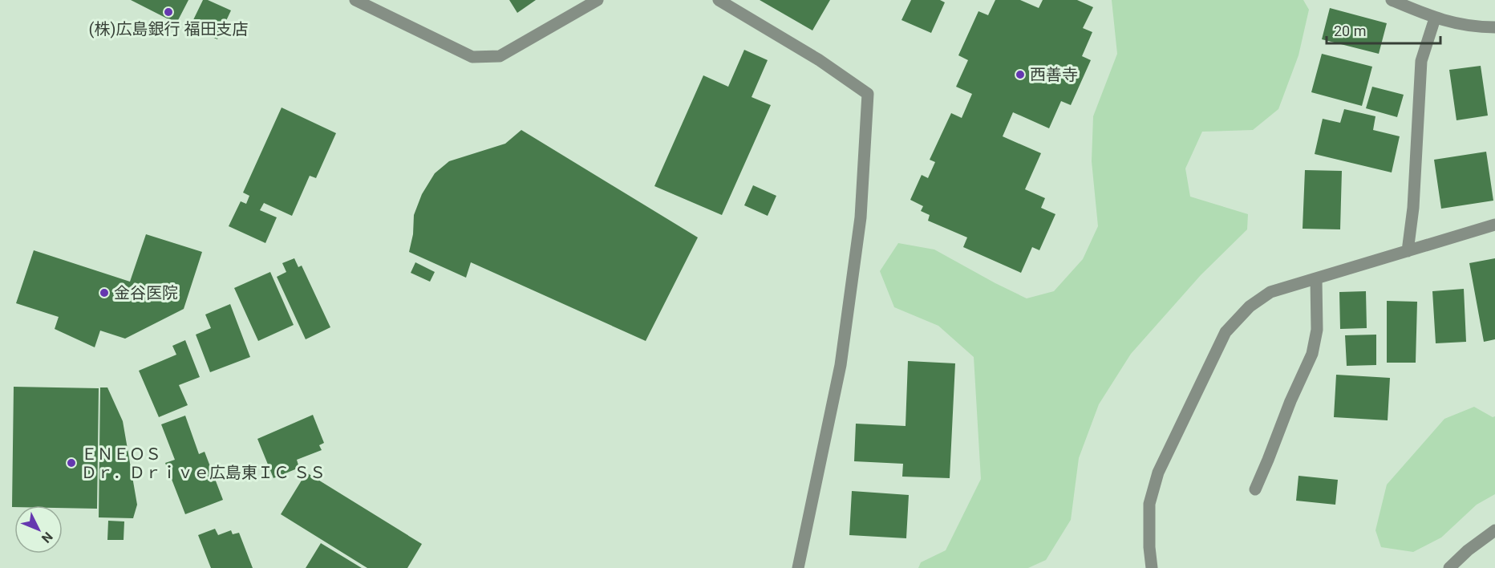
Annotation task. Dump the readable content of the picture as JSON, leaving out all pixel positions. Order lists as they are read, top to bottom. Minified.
{"places":["(株)広島銀行 福田支店","西善寺","金谷医院","ＥＮＥＯＳ Ｄｒ．Ｄｒｉｖｅ広島東ＩＣ ＳＳ"],"scale_bar":"20 m","north":"bottom right"}
